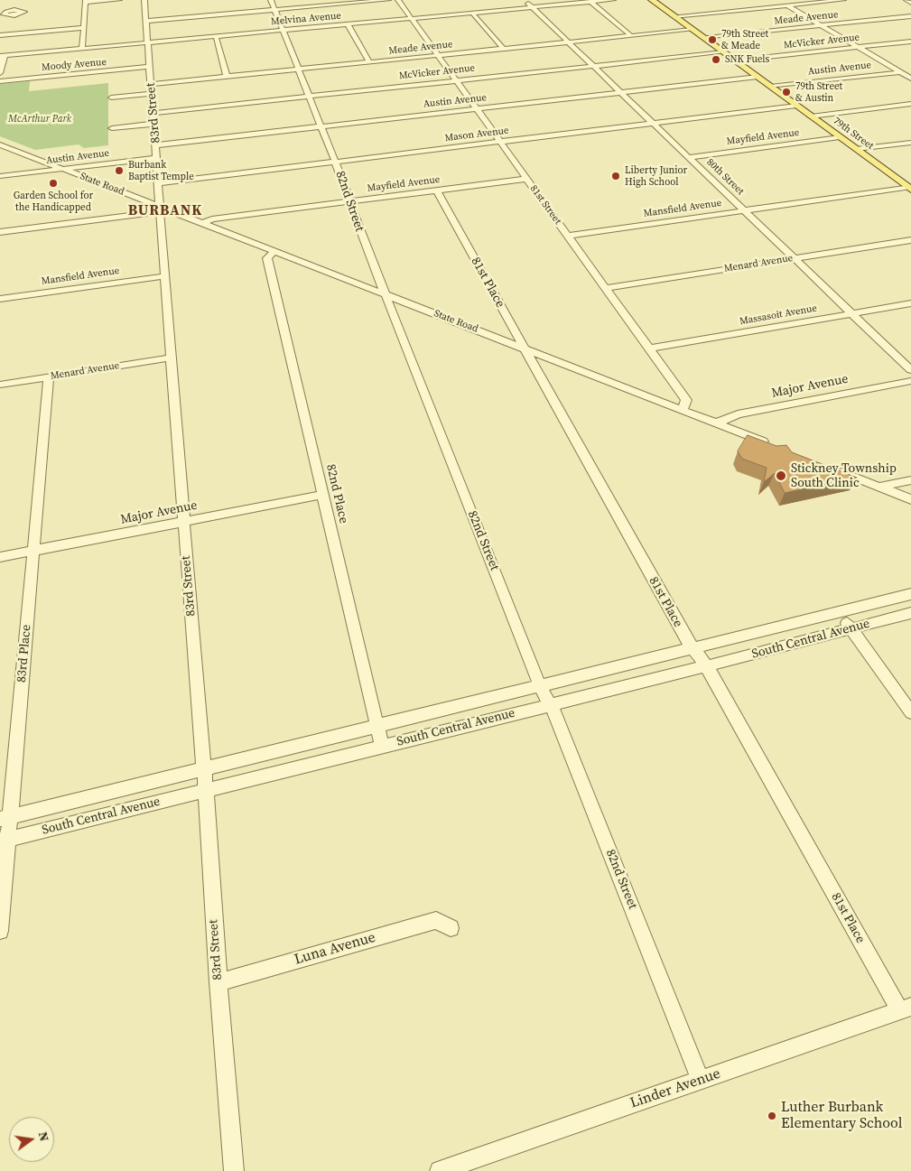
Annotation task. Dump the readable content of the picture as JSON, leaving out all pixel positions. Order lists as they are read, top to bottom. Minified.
{"streets":{"main road":["79th Street"],"street":["Meade Avenue","Melvina Avenue","McVicker Avenue","Moody Avenue","Austin Avenue","83rd Street","Mason Avenue","Mayfield Avenue","80th Street","State Road","82nd Street","81st Street","Mansfield Avenue","Menard Avenue","81st Place","Massasoit Avenue","Major Avenue","82nd Place","South Central Avenue","83rd Place","Luna Avenue","Linder Avenue"]},"crossings":[["Meade Avenue","83rd Street"],["Meade Avenue","79th Street"],["Meade Avenue","80th Street"],["Meade Avenue","82nd Street"],["Meade Avenue","81st Street"],["Melvina Avenue","83rd Street"],["Melvina Avenue","80th Street"],["Melvina Avenue","82nd Street"],["Melvina Avenue","81st Street"],["McVicker Avenue","83rd Street"],["McVicker Avenue","79th Street"],["McVicker Avenue","80th Street"],["McVicker Avenue","82nd Street"],["McVicker Avenue","81st Street"],["Moody Avenue","83rd Street"],["Austin Avenue","83rd Street"],["Austin Avenue","79th Street"],["Austin Avenue","80th Street"],["Austin Avenue","State Road"],["Austin Avenue","82nd Street"],["Austin Avenue","81st Street"],["83rd Street","Mason Avenue"],["83rd Street","State Road"],["83rd Street","Mansfield Avenue"],["83rd Street","Menard Avenue"],["83rd Street","Major Avenue"],["83rd Street","South Central Avenue"],["83rd Street","Luna Avenue"],["79th Street","Mason Avenue"],["79th Street","Mayfield Avenue"],["79th Street","Mansfield Avenue"],["Mason Avenue","80th Street"],["Mason Avenue","82nd Street"],["Mason Avenue","81st Street"],["Mayfield Avenue","80th Street"],["Mayfield Avenue","State Road"],["Mayfield Avenue","82nd Street"],["Mayfield Avenue","81st Street"],["Mayfield Avenue","81st Place"],["80th Street","Mansfield Avenue"],["80th Street","Menard Avenue"],["80th Street","Massasoit Avenue"],["State Road","82nd Street"],["State Road","81st Street"],["State Road","81st Place"],["State Road","Major Avenue"],["State Road","82nd Place"],["82nd Street","South Central Avenue"],["82nd Street","Linder Avenue"],["81st Street","Mansfield Avenue"],["81st Street","Menard Avenue"],["81st Street","Massasoit Avenue"],["Menard Avenue","83rd Place"],["81st Place","South Central Avenue"],["81st Place","Linder Avenue"],["Major Avenue","82nd Place"],["Major Avenue","83rd Place"],["82nd Place","South Central Avenue"],["South Central Avenue","83rd Place"]],"districts":["BURBANK"],"parks":["McArthur Park"],"places":["79th Street & Meade","SNK Fuels","79th Street & Austin","Burbank Baptist Temple","Liberty Junior High School","Garden School for the Handicapped","Stickney Township South Clinic","Luther Burbank Elementary School"],"north":"right"}
